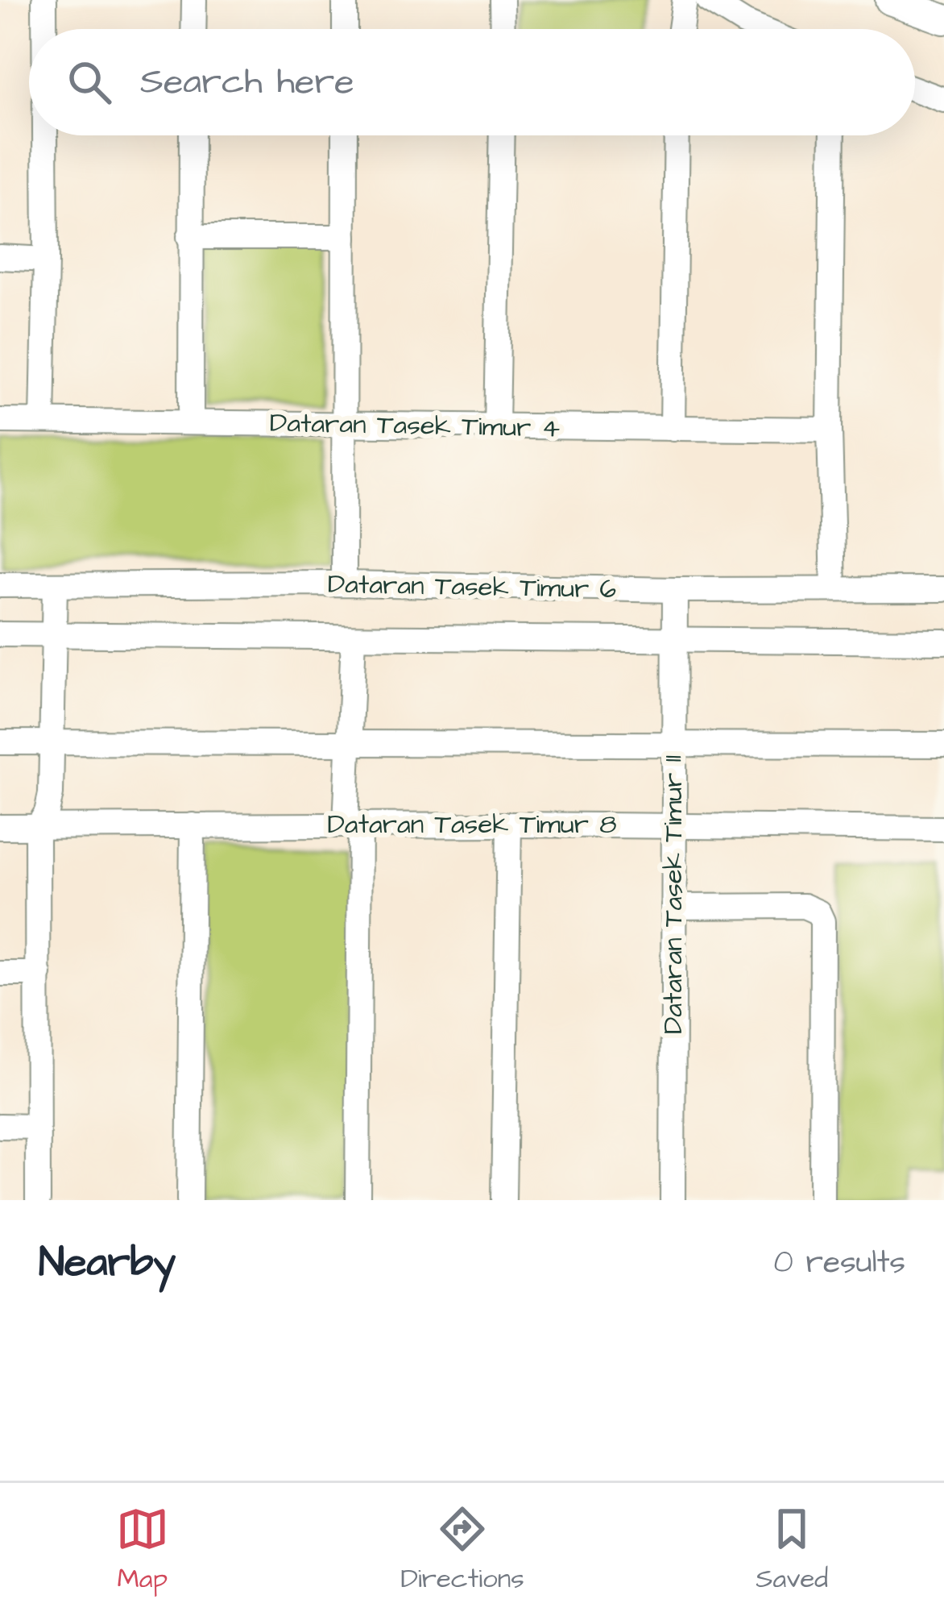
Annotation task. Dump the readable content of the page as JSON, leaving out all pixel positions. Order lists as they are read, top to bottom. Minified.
{"streets":{"street":["Dataran Tasek Timur 4","Dataran Tasek Timur 6","Dataran Tasek Timur 8","Dataran Tasek Timur 11"]},"crossings":[["Dataran Tasek Timur 6","Dataran Tasek Timur 11"],["Dataran Tasek Timur 8","Dataran Tasek Timur 11"]],"page":{"search":"Search here","heading":["Nearby","0 results"],"nav":["Map","Directions","Saved"]}}
